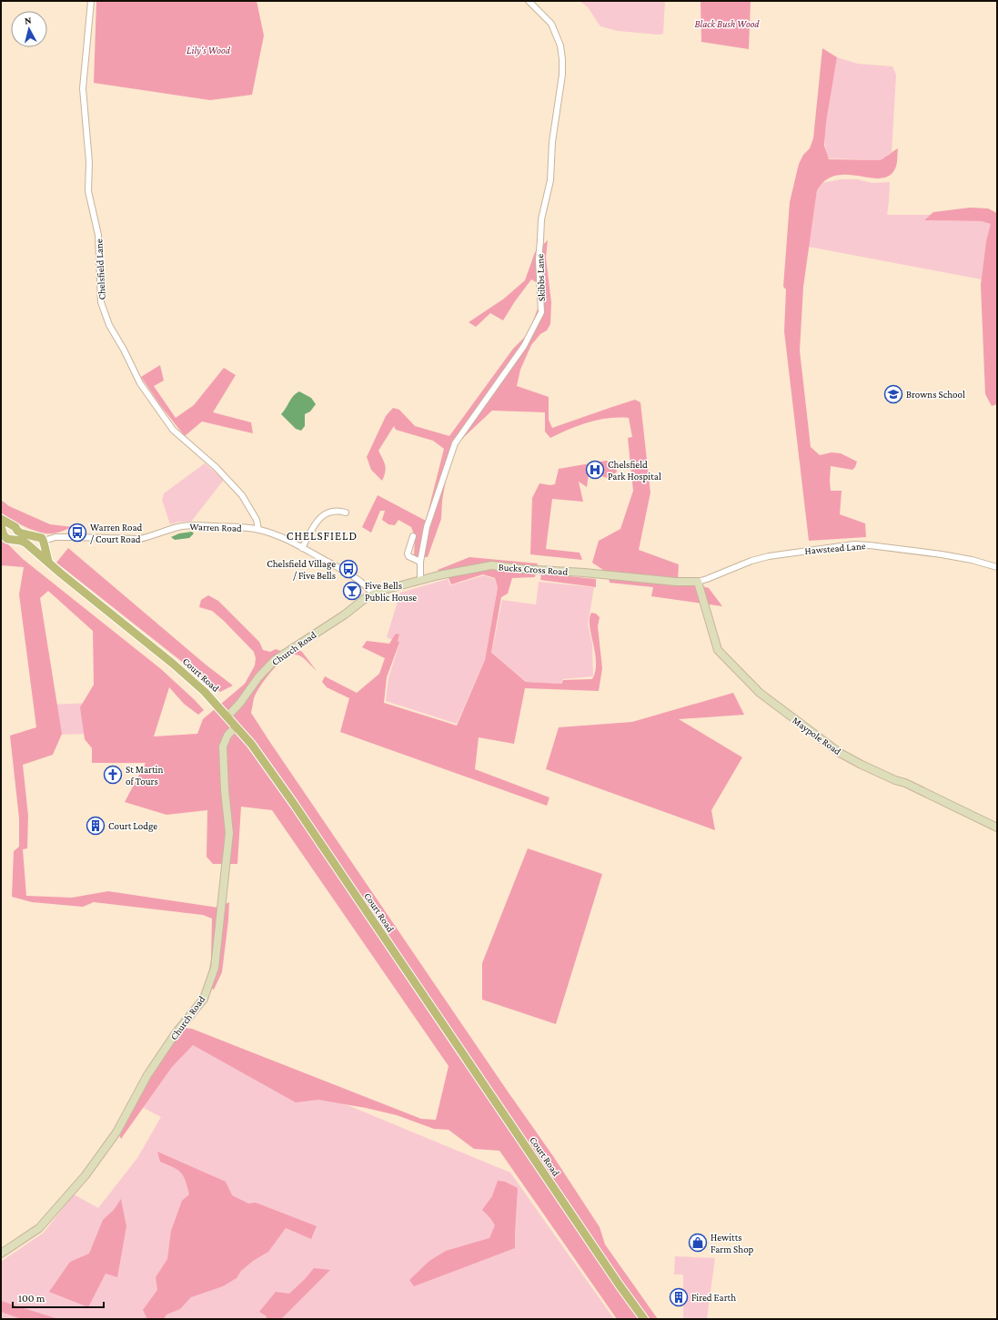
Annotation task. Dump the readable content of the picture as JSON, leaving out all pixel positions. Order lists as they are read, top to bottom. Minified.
{"streets":{"main road":["Court Road"],"street":["Chelsfield Lane","Skibbs Lane","Warren Road","Hawstead Lane","Bucks Cross Road","Church Road","Maypole Road"]},"crossings":[["Chelsfield Lane","Warren Road"],["Skibbs Lane","Bucks Cross Road"],["Warren Road","Bucks Cross Road"],["Warren Road","Church Road"],["Warren Road","Court Road"],["Hawstead Lane","Bucks Cross Road"],["Hawstead Lane","Maypole Road"],["Bucks Cross Road","Church Road"],["Bucks Cross Road","Maypole Road"],["Church Road","Court Road"]],"districts":["CHELSFIELD"],"parks":["Black Bush Wood","Lily's Wood"],"places":{"school or university":["Browns School"],"hospital":["Chelsfield Park Hospital"],"bus stop":["Warren Road / Court Road","Chelsfield Village / Five Bells"],"bar":["Five Bells Public House"],"church":["St Martin of Tours"],"building":["Court Lodge","Fired Earth"],"shop":["Hewitts Farm Shop"]},"scale_bar":"100 m","north":"top"}
